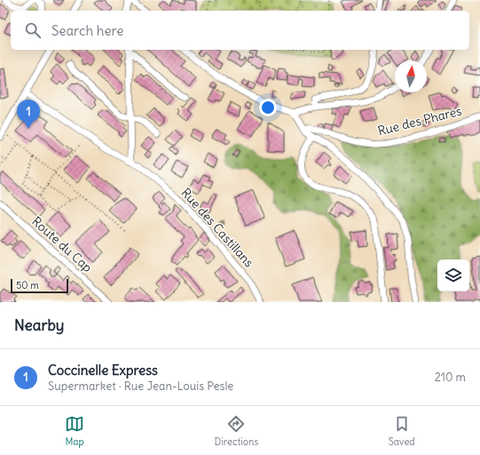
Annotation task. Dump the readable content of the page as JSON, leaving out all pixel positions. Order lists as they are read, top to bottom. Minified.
{"streets":{"street":["Rue des Phares","Rue des Castillans","Route du Cap"]},"scale_bar":"50 m","north":"top","page":{"search":"Search here","pins":"1","scale":"50 m","heading":"Nearby","list":[{"mark":"1","name":"Coccinelle Express","note":"Supermarket · Rue Jean-Louis Pesle","value":"210 m"}],"nav":["Map","Directions","Saved"]}}
